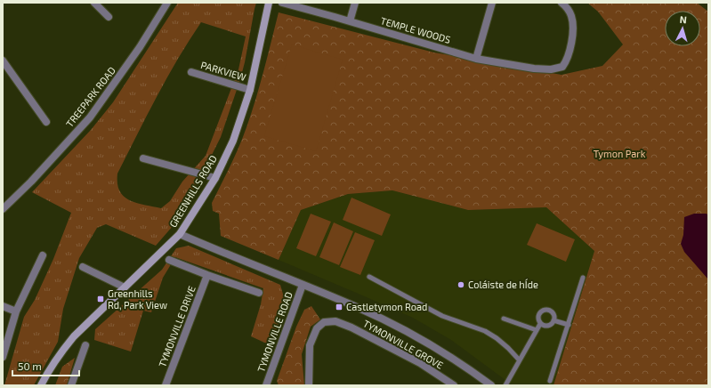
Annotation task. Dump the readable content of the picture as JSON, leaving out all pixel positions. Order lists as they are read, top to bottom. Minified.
{"streets":{"main road":["GREENHILLS ROAD"],"street":["TEMPLE WOODS","PARKVIEW","TREEPARK ROAD","TYMONVILLE DRIVE","TYMONVILLE ROAD","TYMONVILLE GROVE"]},"crossings":[["PARKVIEW","GREENHILLS ROAD"]],"parks":["Tymon Park"],"places":{"other":["Coláiste de hÍde"],"transit":["Greenhills Rd, Park View","Castletymon Road"]},"scale_bar":"50 m","north":"top"}
